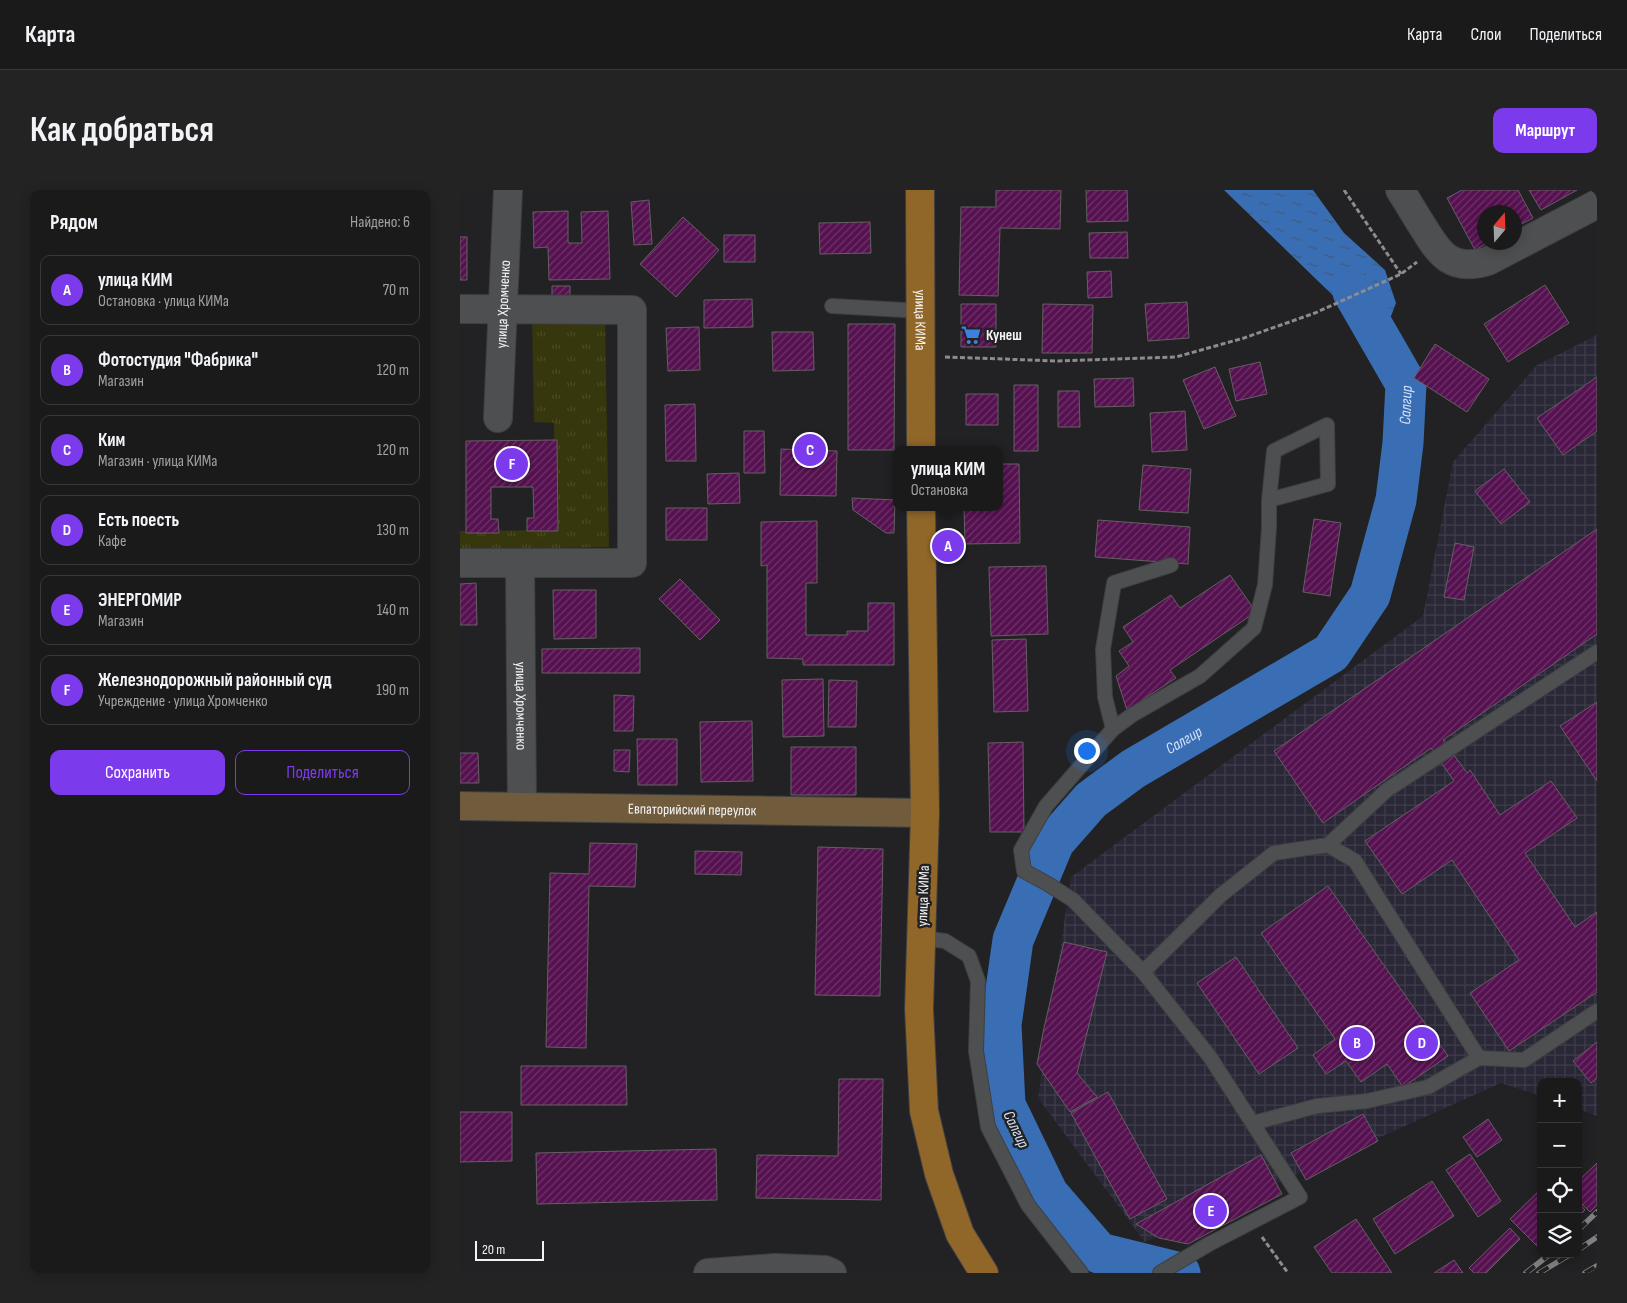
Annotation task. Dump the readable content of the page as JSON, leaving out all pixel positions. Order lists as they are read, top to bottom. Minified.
{"streets":{"main road":["улица КИМа"],"street":["улица Хромченко","Евпаторийский переулок"]},"crossings":[["улица Хромченко","Евпаторийский переулок"],["улица КИМа","Евпаторийский переулок"]],"water":["Салгир"],"places":{"supermarket":["Кунеш"]},"scale_bar":"20 m","north":"top","page":{"header":"Карта","nav":["Карта","Слои","Поделиться"],"buttons":["Маршрут",["Сохранить","Поделиться"]],"title":"Как добраться","heading":["Рядом","Найдено: 6"],"list":[{"mark":"A","name":"улица КИМ","note":"Остановка · улица КИМа","value":"70 m"},{"mark":"B","name":"Фотостудия \"Фабрика\"","note":"Магазин","value":"120 m"},{"mark":"C","name":"Ким","note":"Магазин · улица КИМа","value":"120 m"},{"mark":"D","name":"Есть поесть","note":"Кафе","value":"130 m"},{"mark":"E","name":"ЭНЕРГОМИР","note":"Магазин","value":"140 m"},{"mark":"F","name":"Железнодорожный районный суд","note":"Учреждение · улица Хромченко","value":"190 m"}],"pins":["C","F","A","B","D","E"],"popup":["улица КИМ","Остановка"],"map_buttons":["+","−"],"scale":"20 m"}}
